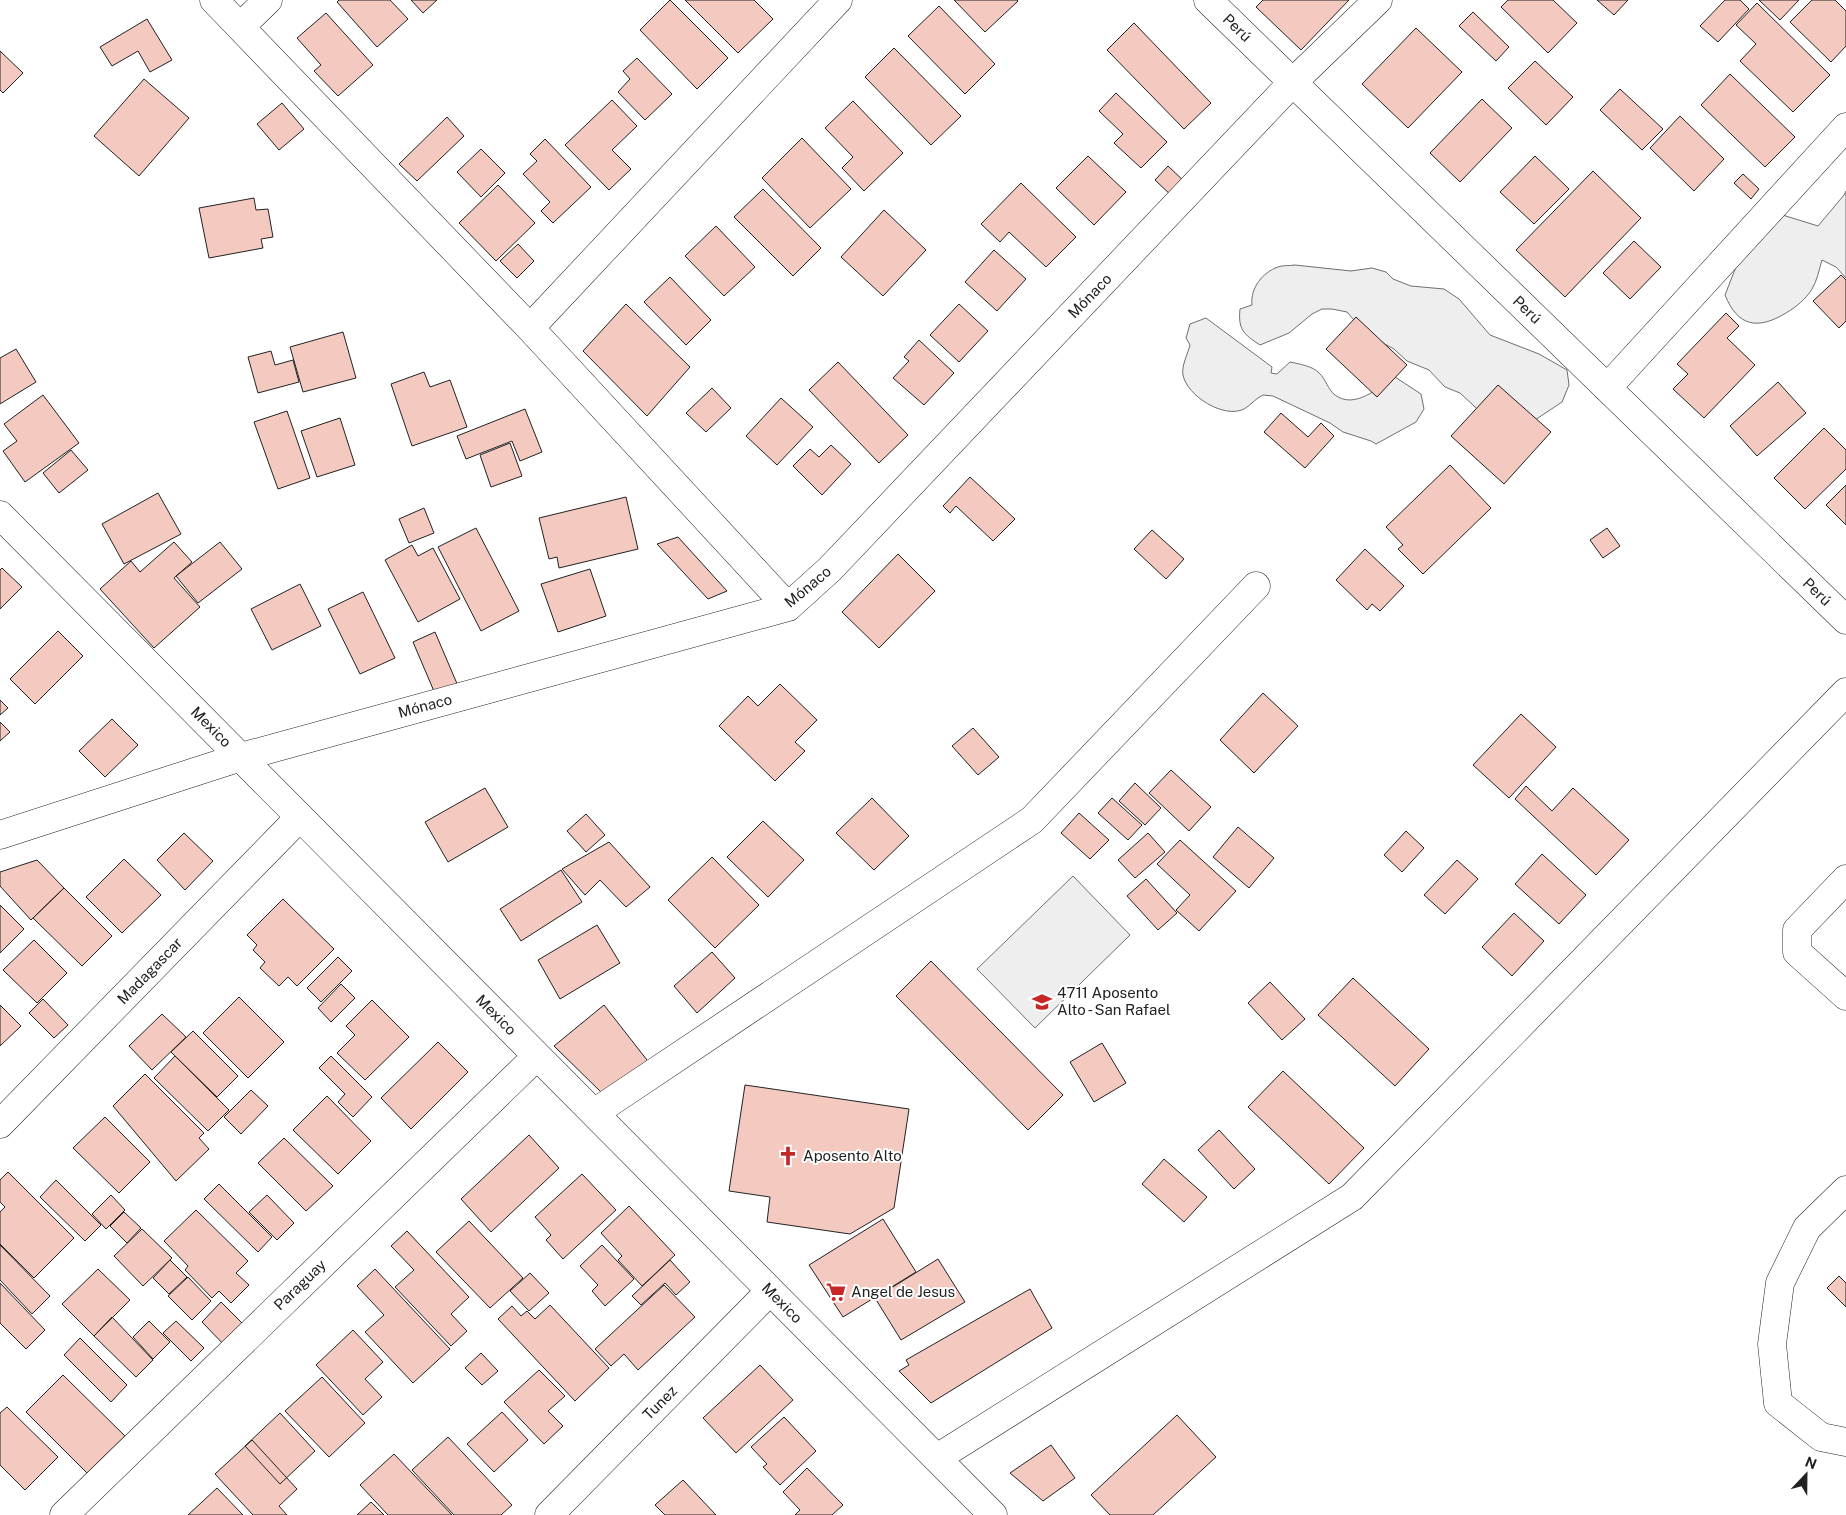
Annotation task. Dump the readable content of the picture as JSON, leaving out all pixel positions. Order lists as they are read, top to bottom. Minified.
{"streets":{"street":["Perú","Mónaco","Mexico","Madagascar","Paraguay","Tunez"]},"crossings":[["Perú","Mónaco"],["Mónaco","Mexico"],["Mexico","Madagascar"],["Mexico","Paraguay"],["Mexico","Tunez"]],"places":{"school or university":["4711 Aposento Alto - San Rafael"],"church":["Aposento Alto"],"supermarket":["Angel de Jesus"]},"north":"top"}
